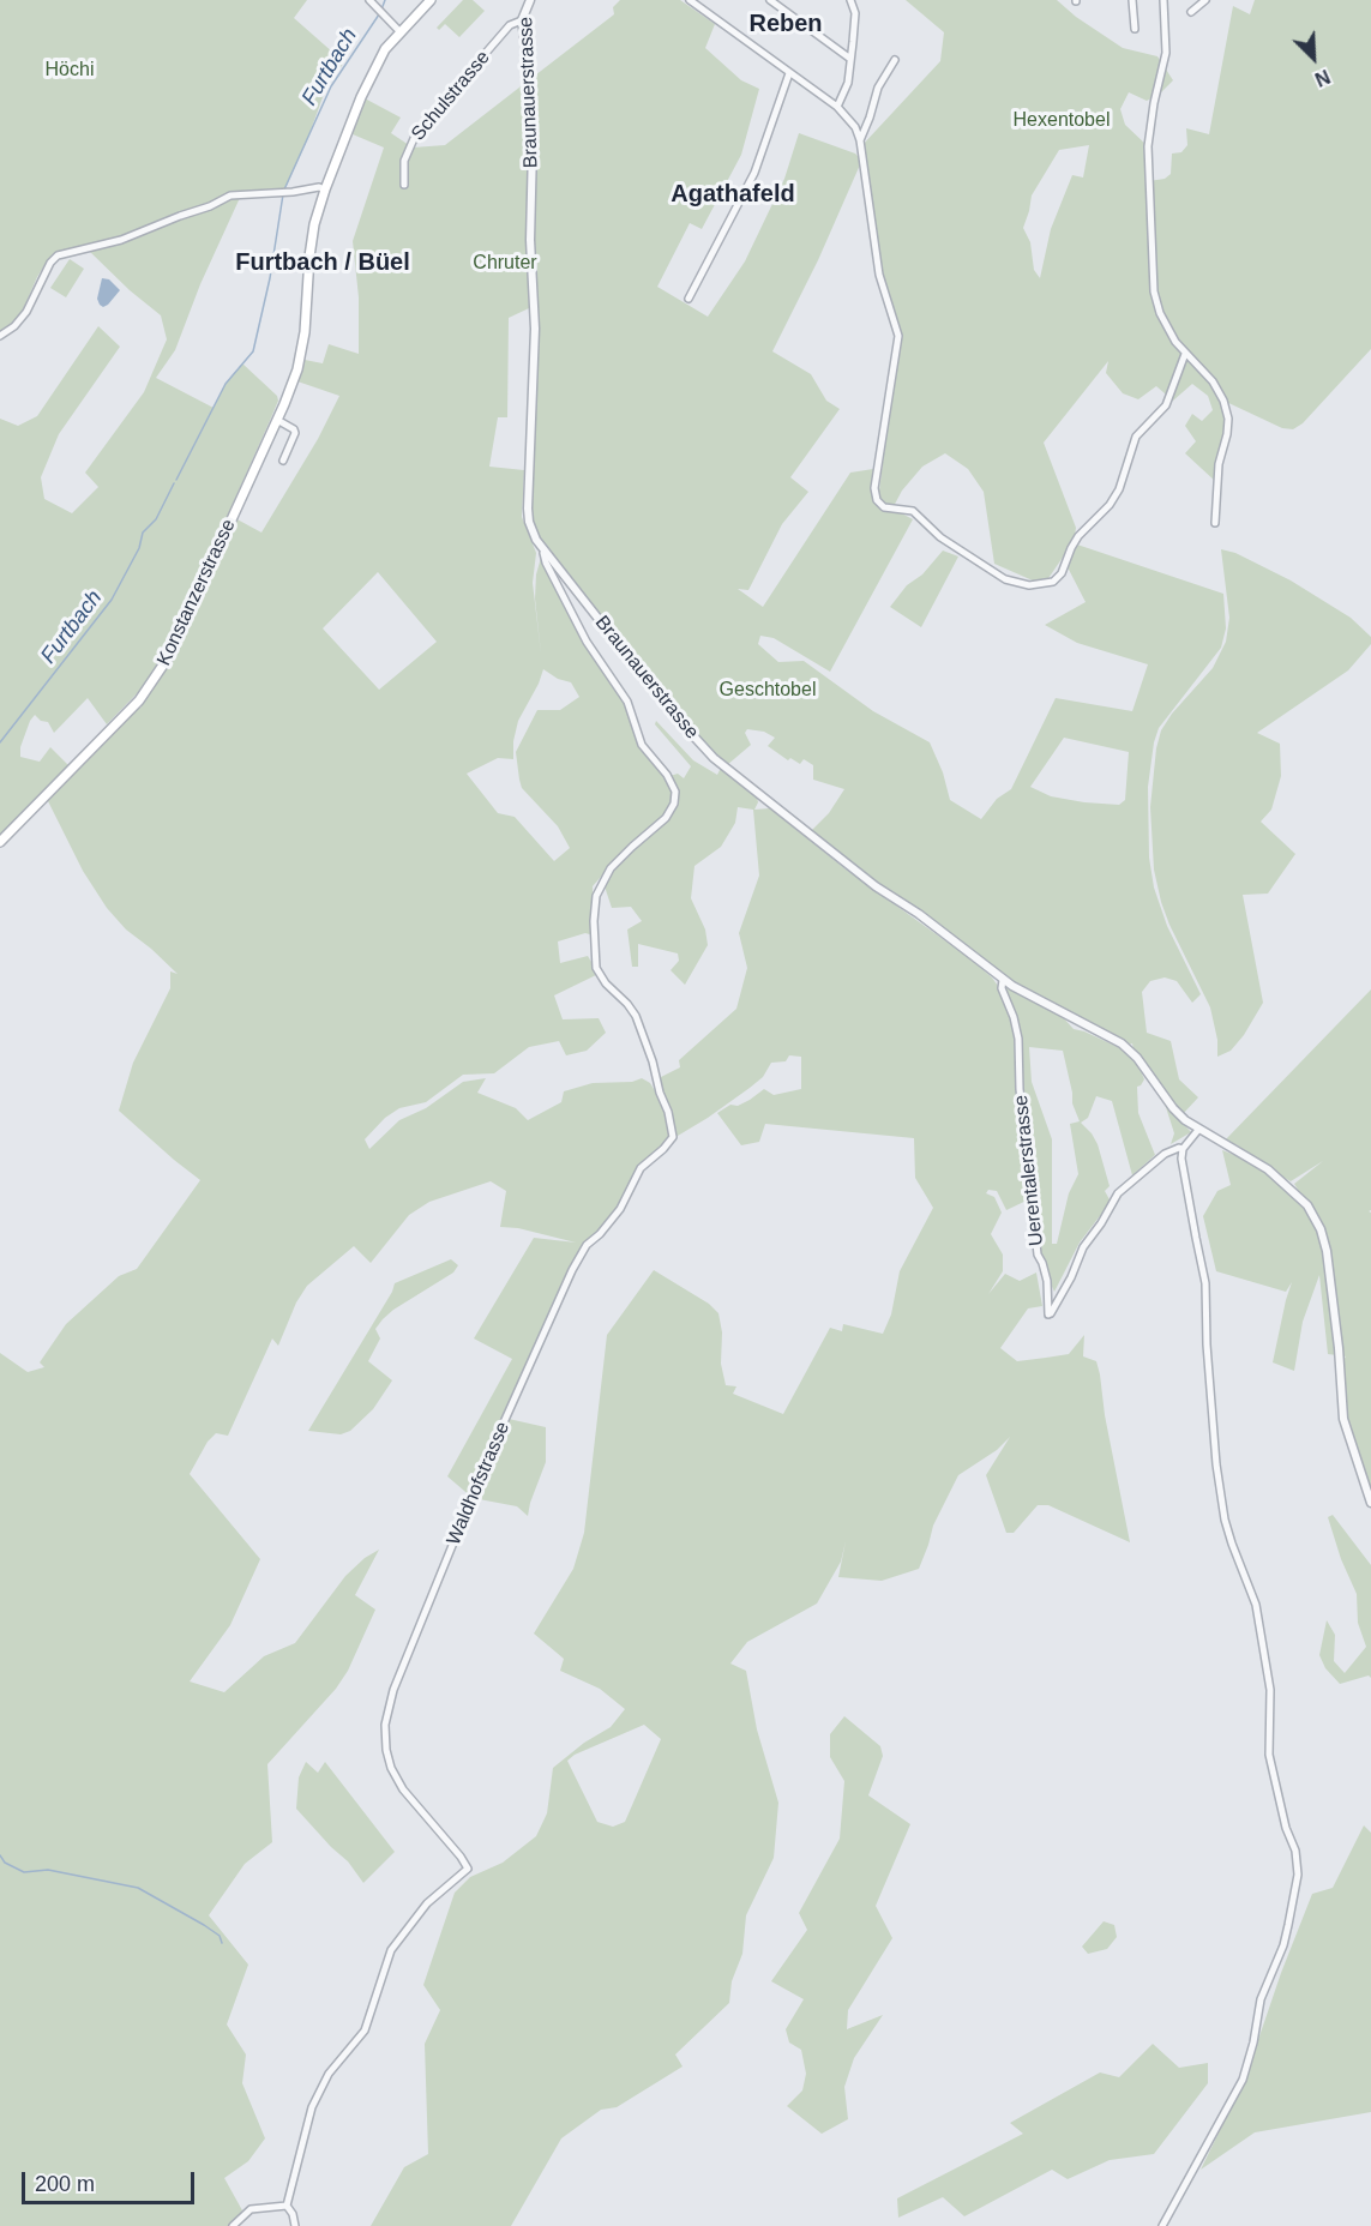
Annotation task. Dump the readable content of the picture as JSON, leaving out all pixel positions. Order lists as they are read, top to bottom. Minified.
{"streets":{"main road":["Konstanzerstrasse"],"street":["Braunauerstrasse","Schulstrasse","Uerentalerstrasse","Waldhofstrasse"]},"crossings":[["Braunauerstrasse","Schulstrasse"],["Braunauerstrasse","Uerentalerstrasse"],["Braunauerstrasse","Waldhofstrasse"]],"districts":["Reben","Agathafeld","Furtbach / Büel"],"water":["Furtbach"],"parks":["Höchi","Hexentobel","Chruter","Geschtobel"],"scale_bar":"200 m","north":"bottom right"}
